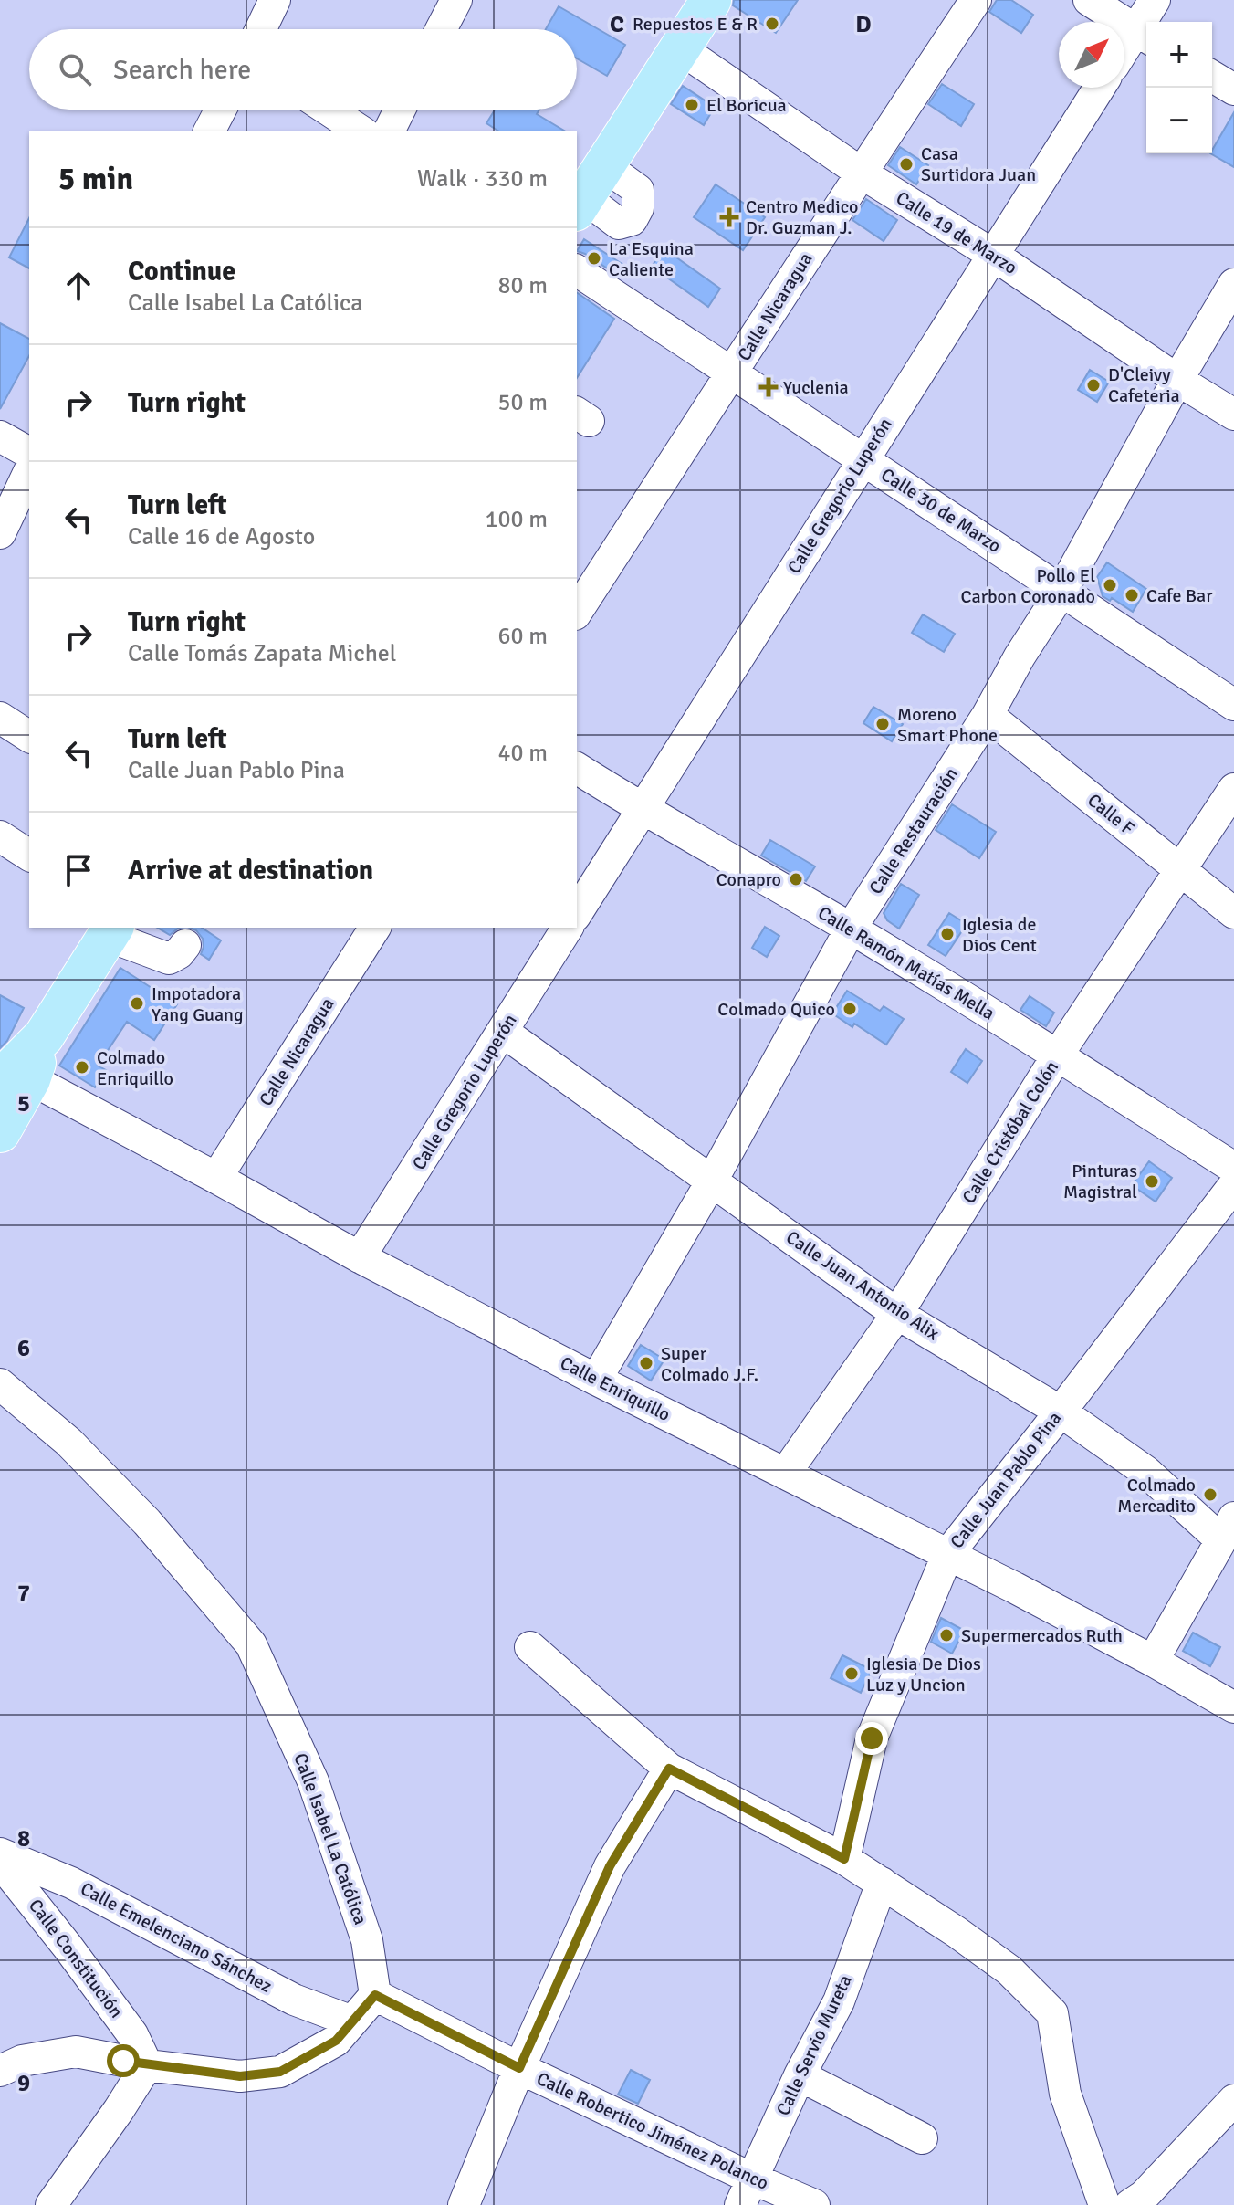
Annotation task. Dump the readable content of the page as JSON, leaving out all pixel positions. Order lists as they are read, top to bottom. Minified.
{"streets":{"street":["Calle 19 de Marzo","Calle Nicaragua","Calle Gregorio Luperón","Calle 30 de Marzo","Calle F","Calle Restauración","Calle Ramón Matías Mella","Calle Cristóbal Colón","Calle Juan Antonio Alix","Calle Enriquillo","Calle Juan Pablo Pina","Calle Isabel La Católica","Calle Emelenciano Sánchez","Calle Constitución","Calle Servio Mureta","Calle Robertico Jiménez Polanco"]},"crossings":[["Calle 19 de Marzo","Calle Nicaragua"],["Calle 19 de Marzo","Calle Gregorio Luperón"],["Calle 19 de Marzo","Calle Restauración"],["Calle Nicaragua","Calle 30 de Marzo"],["Calle Nicaragua","Calle Enriquillo"],["Calle Gregorio Luperón","Calle 30 de Marzo"],["Calle Gregorio Luperón","Calle Ramón Matías Mella"],["Calle Gregorio Luperón","Calle Juan Antonio Alix"],["Calle Gregorio Luperón","Calle Enriquillo"],["Calle 30 de Marzo","Calle Restauración"],["Calle F","Calle Restauración"],["Calle F","Calle Cristóbal Colón"],["Calle Restauración","Calle Ramón Matías Mella"],["Calle Restauración","Calle Juan Antonio Alix"],["Calle Restauración","Calle Enriquillo"],["Calle Ramón Matías Mella","Calle Cristóbal Colón"],["Calle Cristóbal Colón","Calle Juan Antonio Alix"],["Calle Cristóbal Colón","Calle Enriquillo"],["Calle Juan Antonio Alix","Calle Juan Pablo Pina"],["Calle Enriquillo","Calle Juan Pablo Pina"],["Calle Isabel La Católica","Calle Robertico Jiménez Polanco"],["Calle Servio Mureta","Calle Robertico Jiménez Polanco"]],"places":{"other":["Repuestos E & R","El Boricua","Casa Surtidora Juan","La Esquina Caliente","D'Cleivy Cafeteria","Pollo El Carbon Coronado","Cafe Bar","Moreno Smart Phone","Conapro","Iglesia de Dios Cent","Impotadora Yang Guang","Colmado Quico","Colmado Enriquillo","Pinturas Magistral","Super Colmado J.F.","Colmado Mercadito","Supermercados Ruth","Iglesia De Dios Luz y Uncion"],"health":["Centro Medico Dr. Guzman J.","Yuclenia"]},"north":"top right","page":{"map_buttons":["+","−"],"search":"Search here","heading":["5 min","Walk · 330 m"],"list":[["Continue","Calle Isabel La Católica","80 m"],["Turn right","50 m"],["Turn left","Calle 16 de Agosto","100 m"],["Turn right","Calle Tomás Zapata Michel","60 m"],["Turn left","Calle Juan Pablo Pina","40 m"],"Arrive at destination"]},"grid":{"columns":["C","D"],"rows":["5","6","7","8","9"]}}
